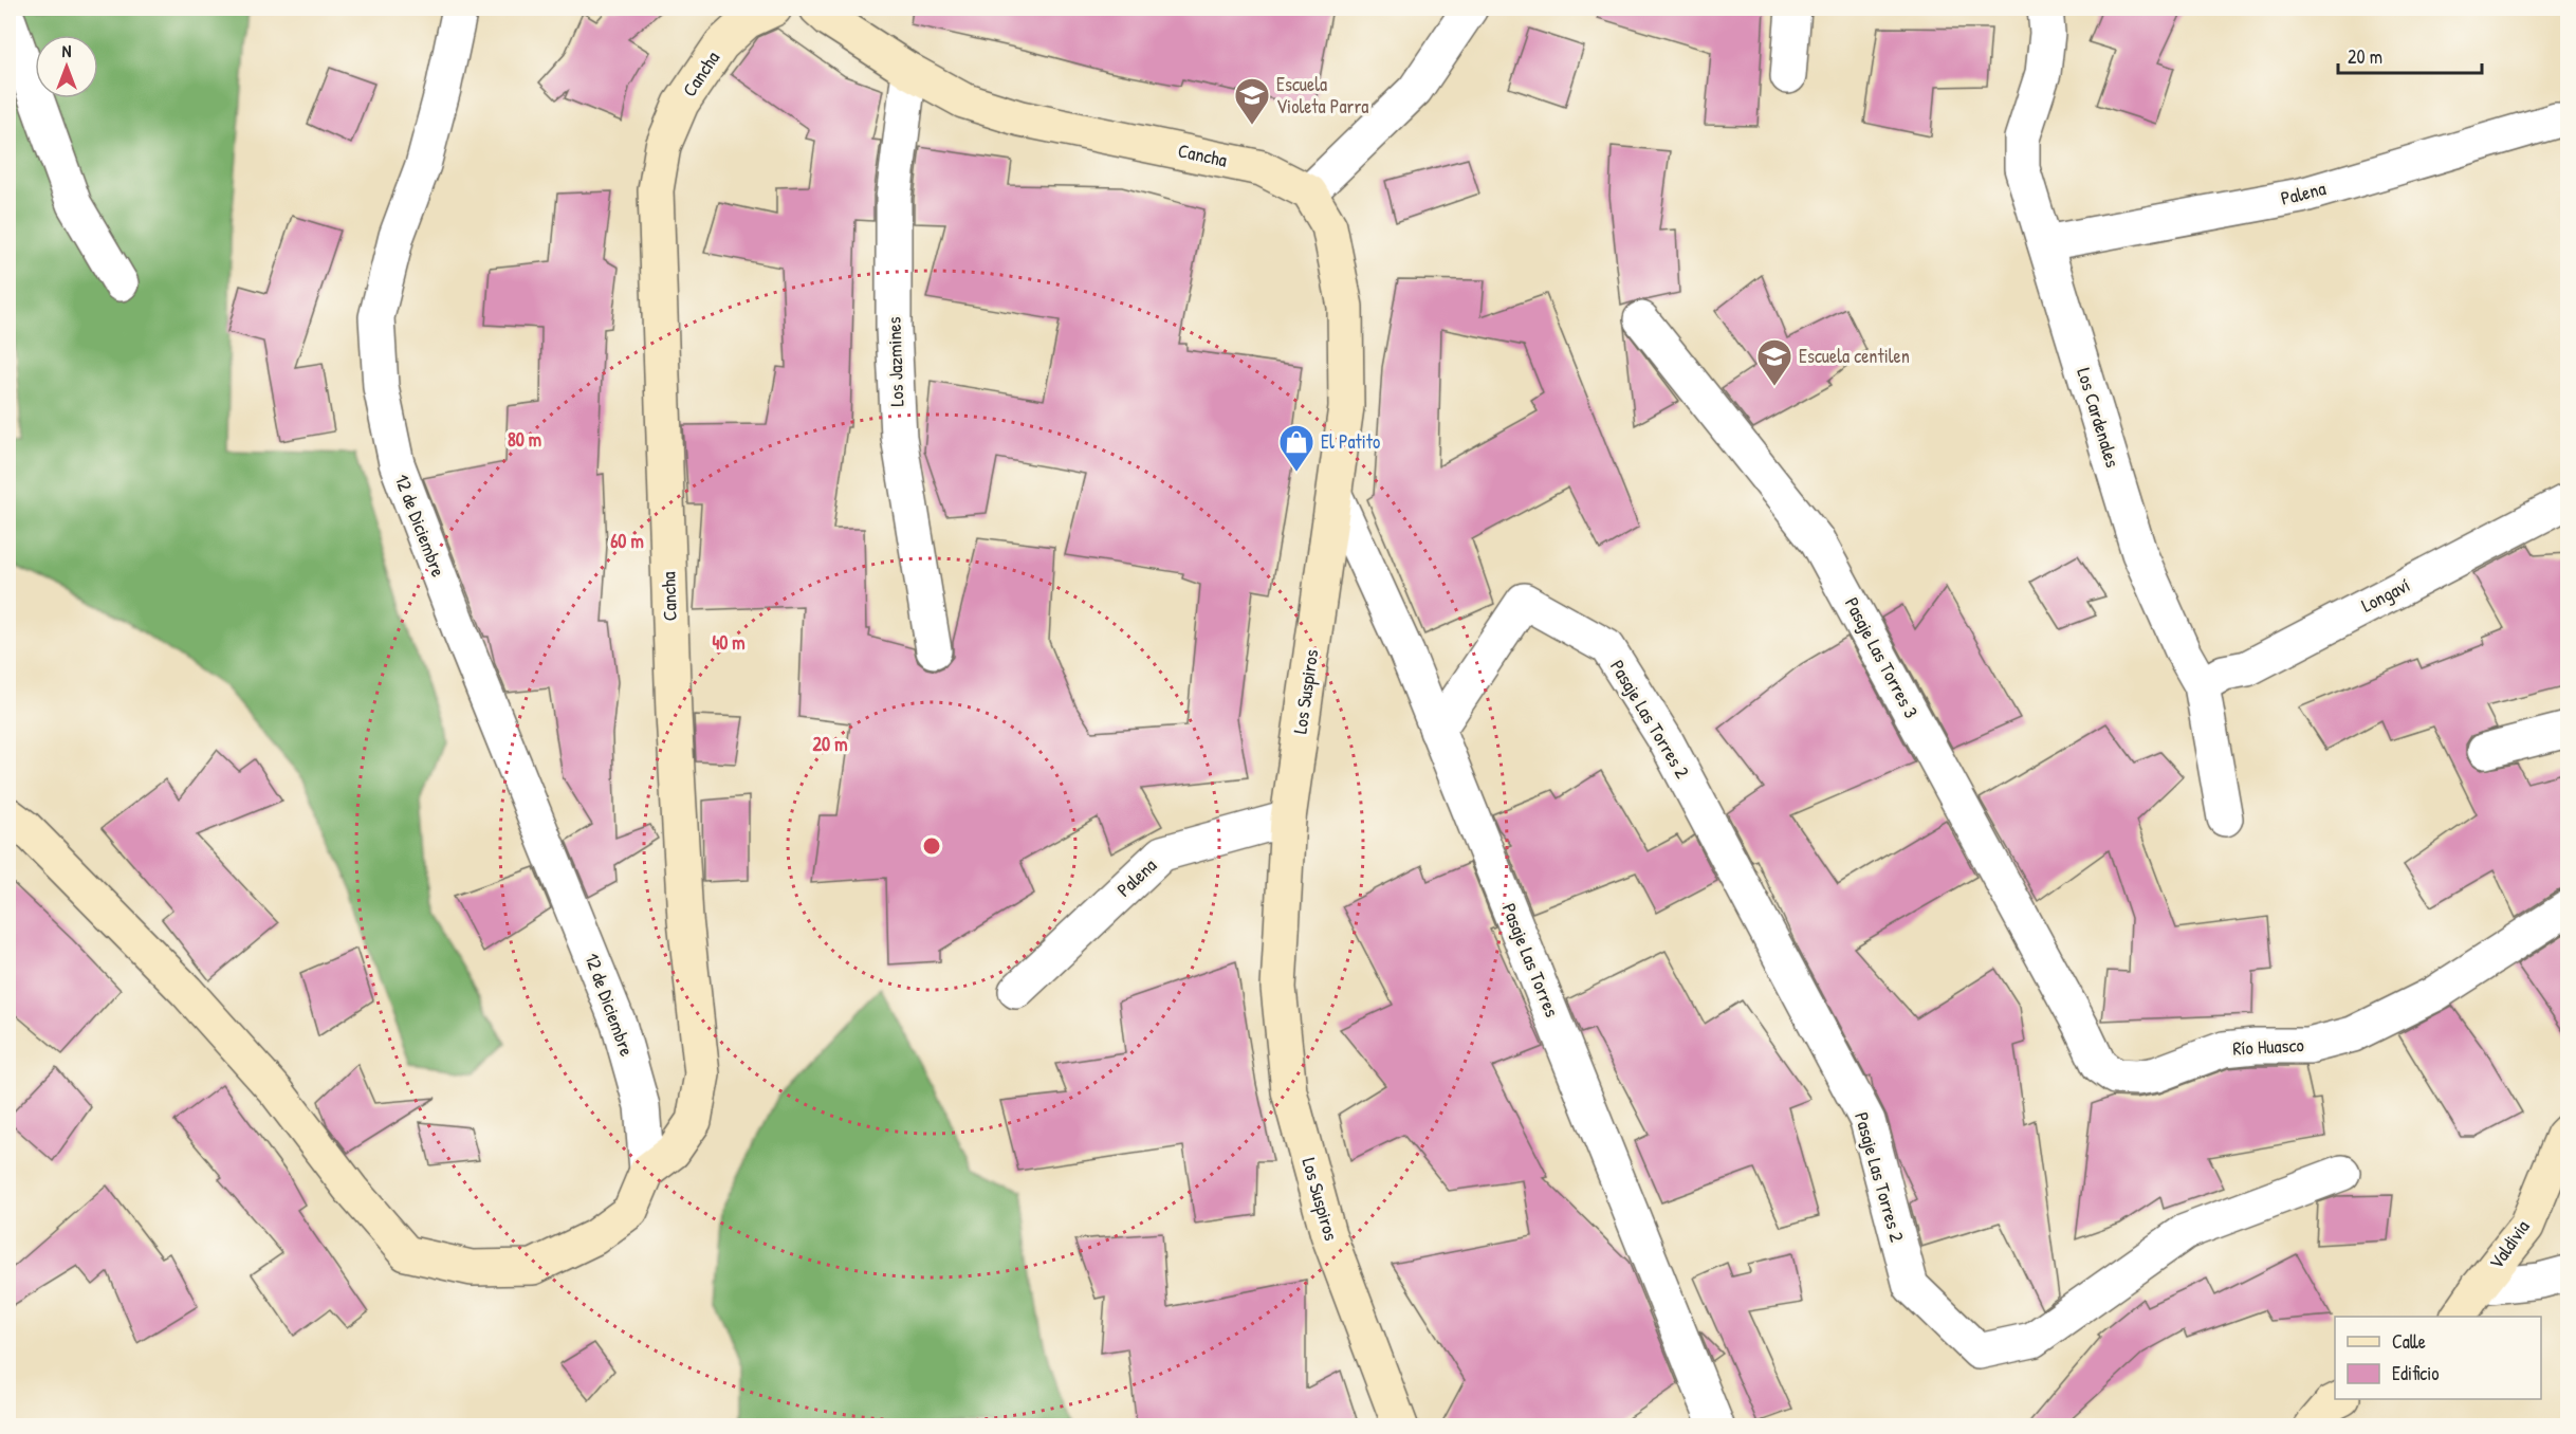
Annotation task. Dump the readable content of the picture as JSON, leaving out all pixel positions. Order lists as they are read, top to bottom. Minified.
{"streets":{"street":["Cancha","Palena","Los Jazmines","Los Cardenales","12 de Diciembre","Longaví","Pasaje Las Torres 3","Los Suspiros","Pasaje Las Torres 2","Pasaje Las Torres","Río Huasco","Valdivia"]},"crossings":[["Cancha","Los Jazmines"],["Cancha","12 de Diciembre"],["Cancha","Los Suspiros"],["Palena","Los Cardenales"],["Palena","Los Suspiros"],["Los Cardenales","Longaví"],["Pasaje Las Torres 3","Río Huasco"],["Los Suspiros","Pasaje Las Torres"],["Pasaje Las Torres 2","Pasaje Las Torres"]],"places":{"school or university":["Escuela Violeta Parra","Escuela centilen"],"shop":["El Patito"]},"legend":["Calle","Edificio"],"scale_bar":"20 m","north":"top","rings":["80 m","60 m","40 m","20 m"]}
